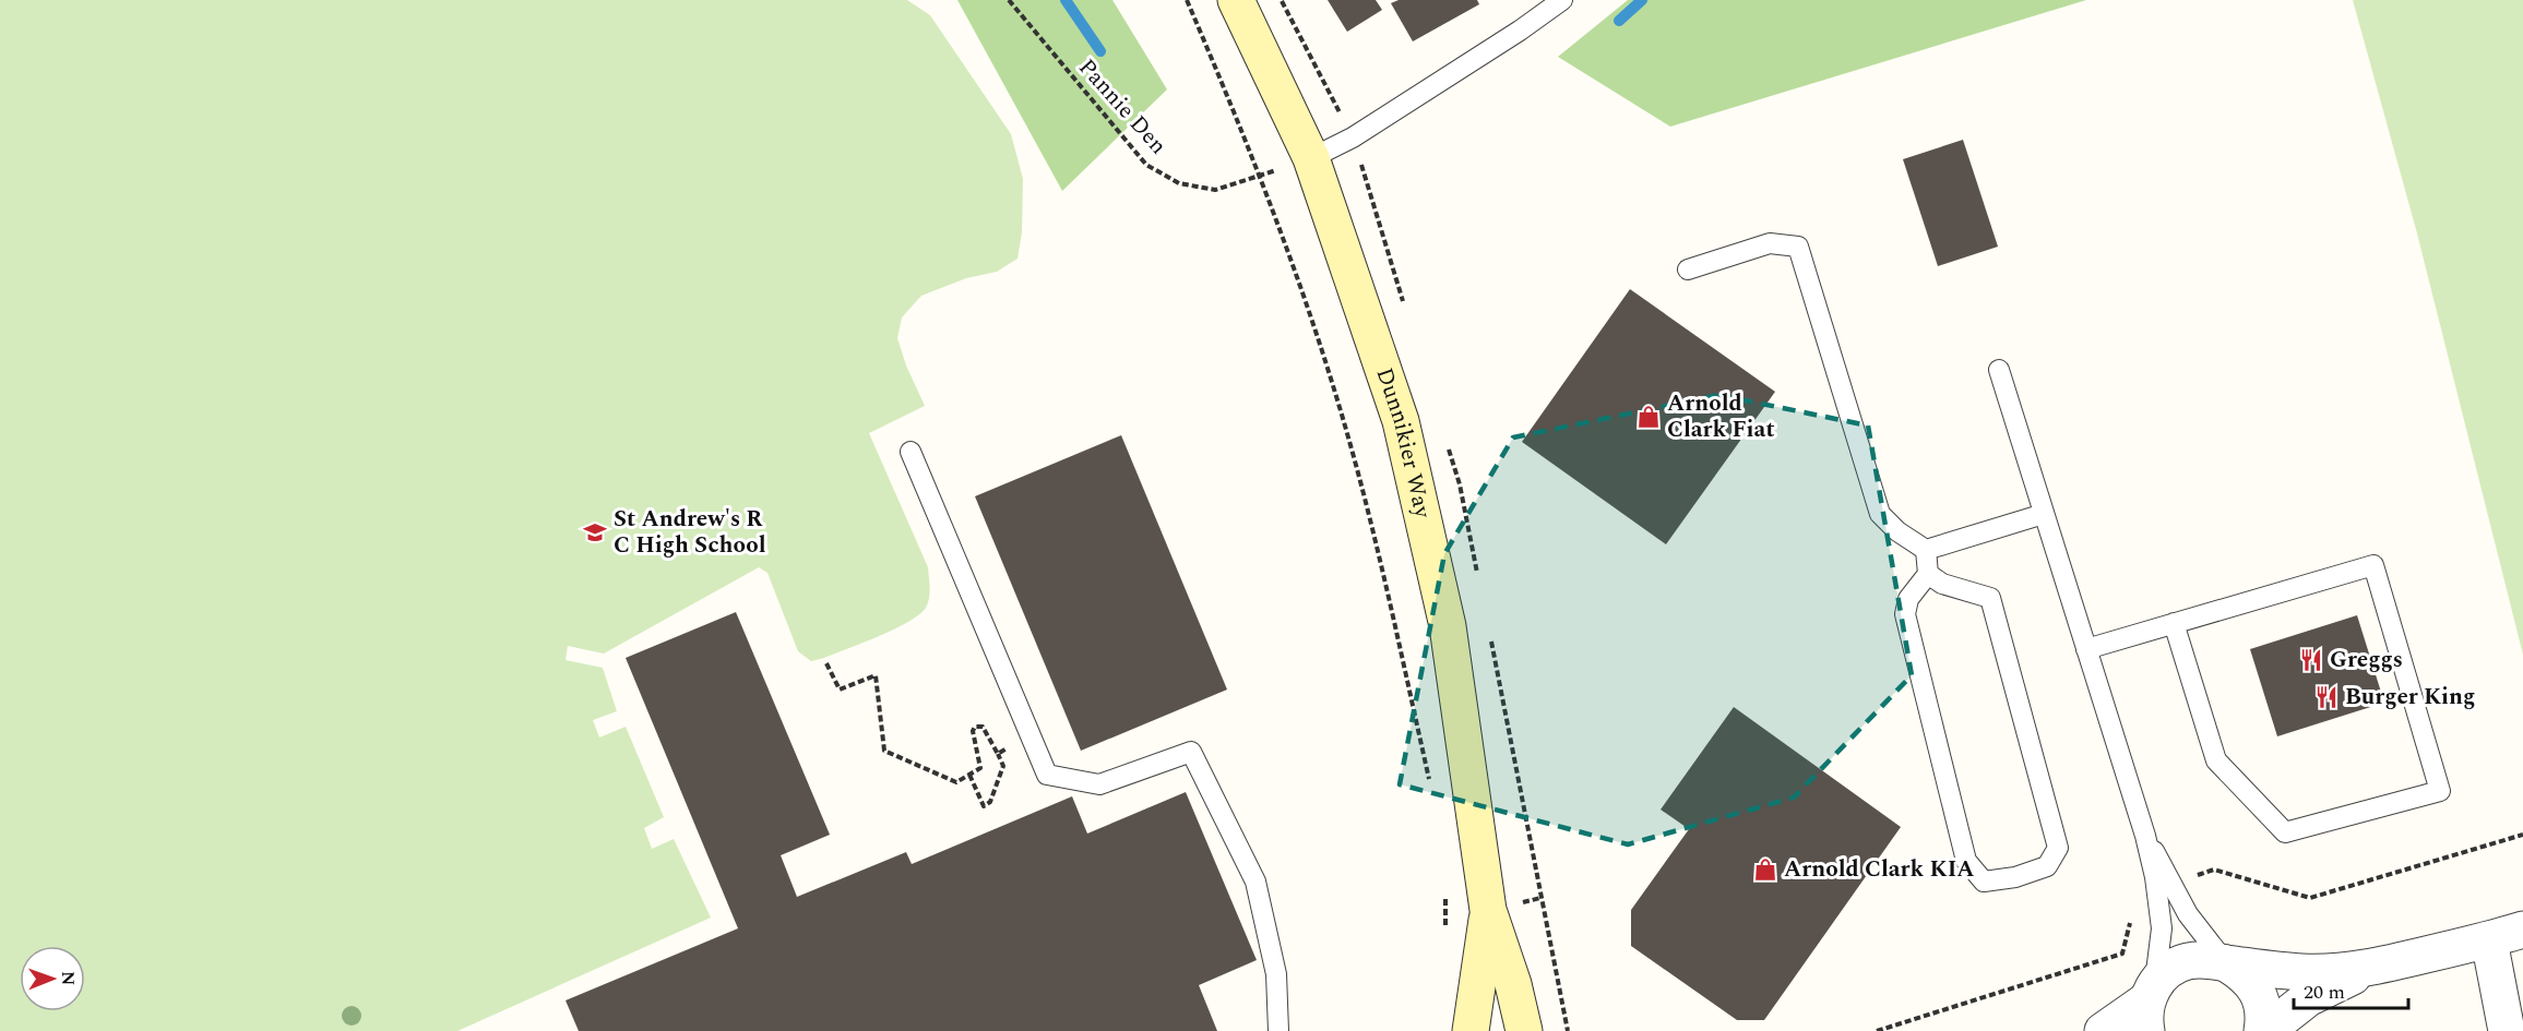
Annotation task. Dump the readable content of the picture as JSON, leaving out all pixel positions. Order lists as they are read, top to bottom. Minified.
{"streets":{"main road":["Dunnikier Way"],"path":["Pannie Den"]},"crossings":[["Pannie Den","Dunnikier Way"]],"places":{"shop":["Arnold Clark Fiat","Arnold Clark KIA"],"school or university":["St Andrew's R C High School"],"restaurant":["Greggs","Burger King"]},"scale_bar":"20 m","north":"right"}
